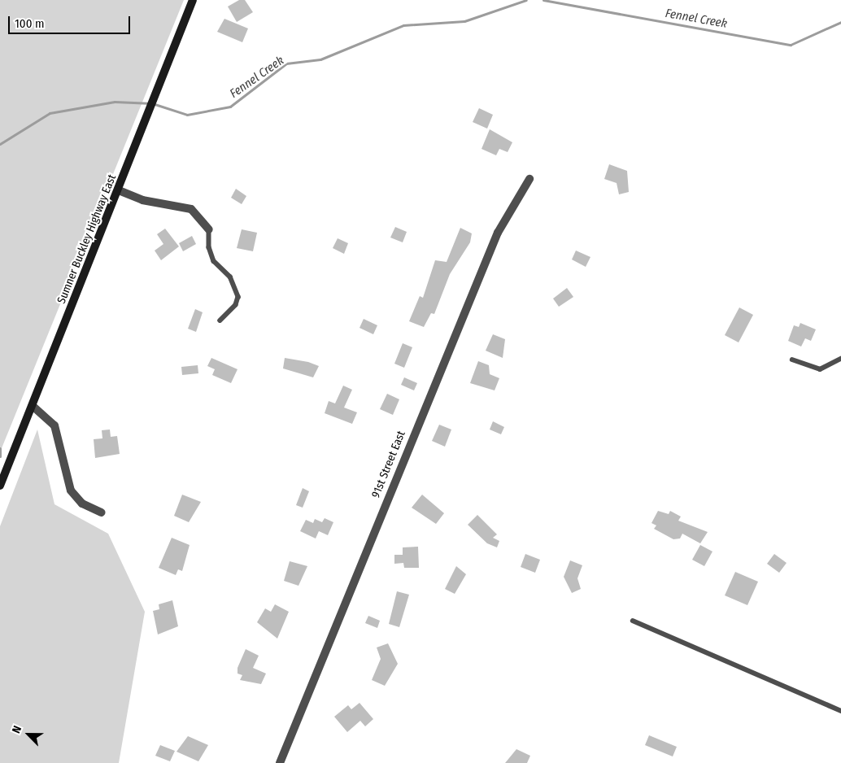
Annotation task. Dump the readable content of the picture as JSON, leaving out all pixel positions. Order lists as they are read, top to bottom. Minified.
{"streets":{"street":["Sumner Buckley Highway East","91st Street East"]},"water":["Fennel Creek"],"scale_bar":"100 m","north":"top left"}
